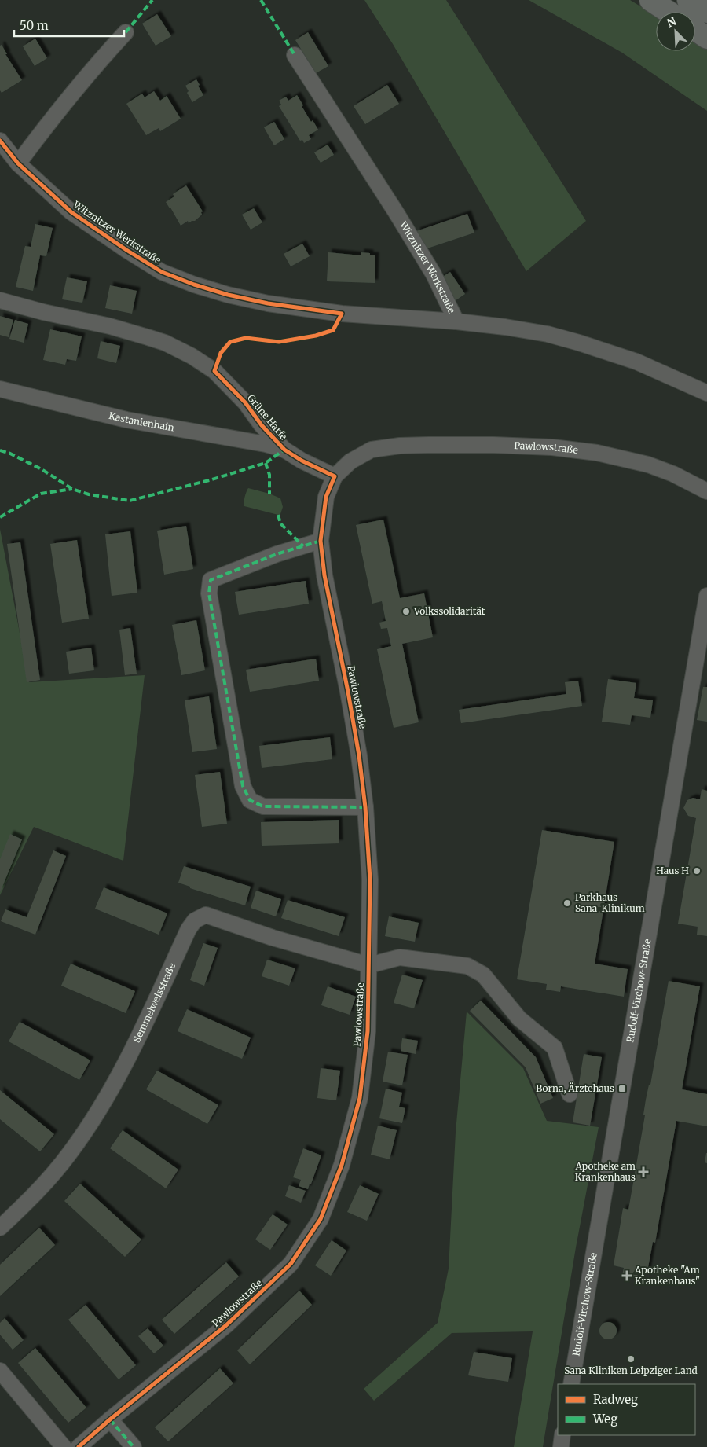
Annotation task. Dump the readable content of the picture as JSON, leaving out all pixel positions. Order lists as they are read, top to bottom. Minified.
{"streets":{"street":["Witznitzer Werkstraße","Grüne Harfe","Kastanienhain","Pawlowstraße","Rudolf-Virchow-Straße","Semmelweisstraße"]},"crossings":[["Grüne Harfe","Kastanienhain"],["Grüne Harfe","Pawlowstraße"],["Pawlowstraße","Semmelweisstraße"]],"places":{"other":["Volkssolidarität","Haus H","Parkhaus Sana-Klinikum","Sana Kliniken Leipziger Land"],"transit":["Borna, Ärztehaus"],"health":["Apotheke am Krankenhaus","Apotheke \"Am Krankenhaus\""]},"legend":["Radweg","Weg"],"scale_bar":"50 m","north":"top left"}
